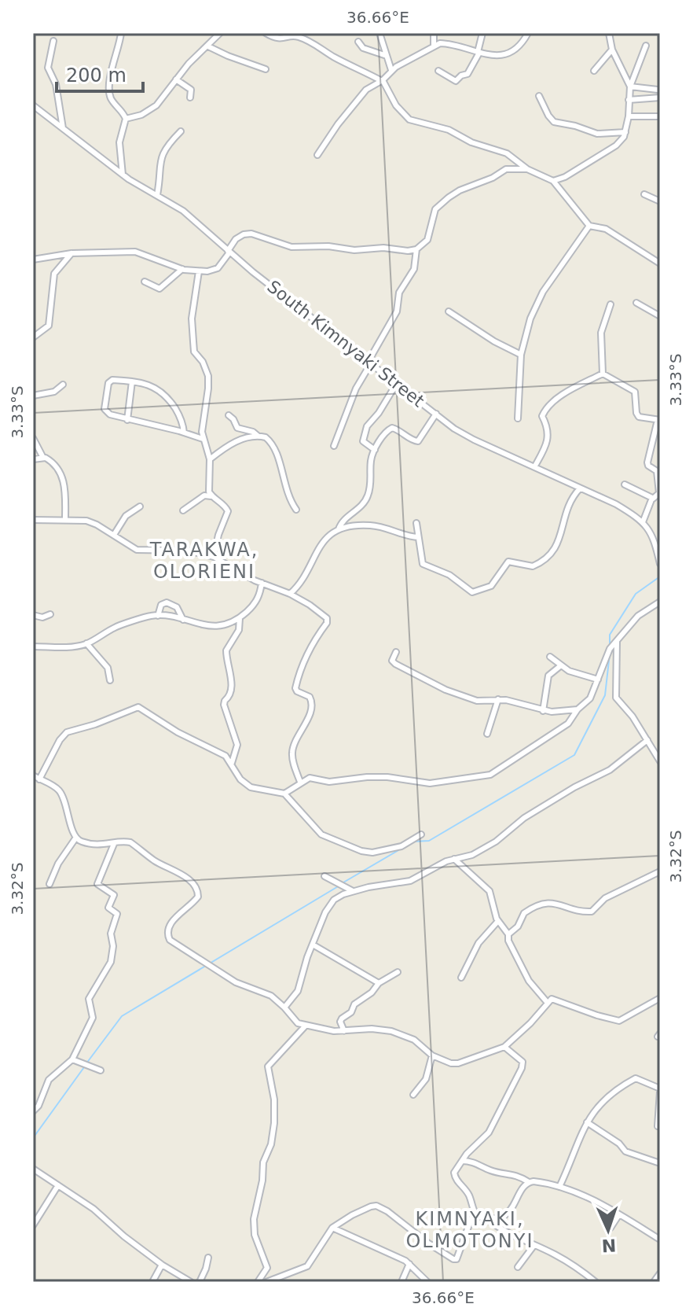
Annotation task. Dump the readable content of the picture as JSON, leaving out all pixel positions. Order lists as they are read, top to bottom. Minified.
{"streets":{"street":["South Kimnyaki Street"]},"districts":["TARAKWA, OLORIENI","KIMNYAKI, OLMOTONYI"],"scale_bar":"200 m","north":"bottom","coordinates":["36.66°E","3.33°S","3.32°S"]}
